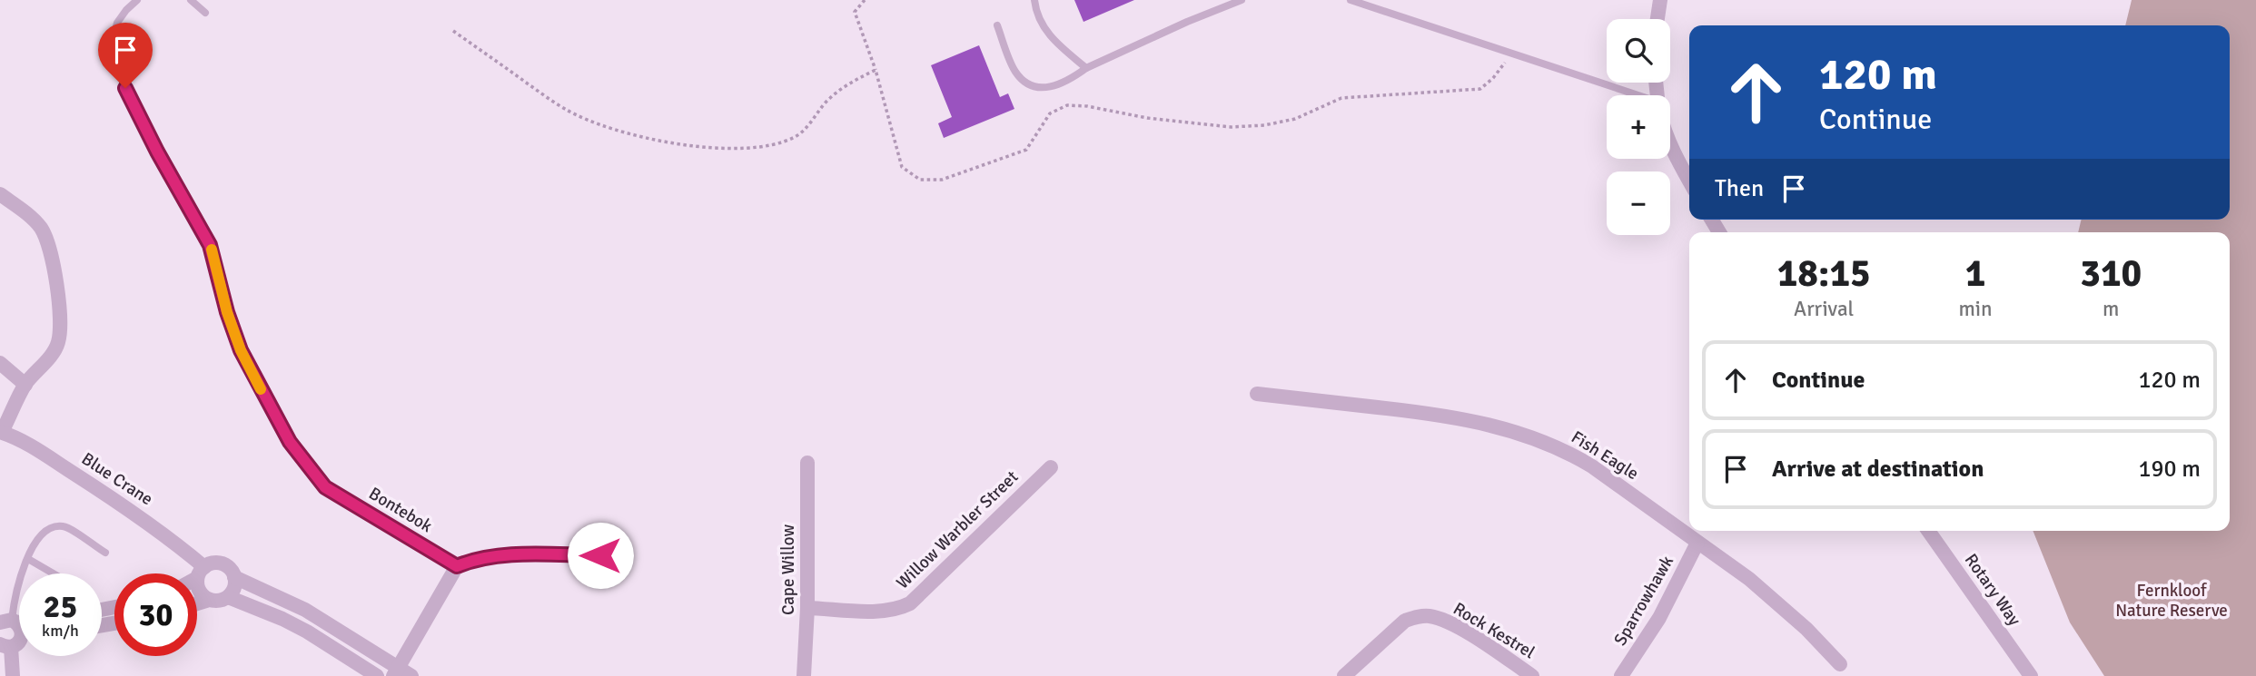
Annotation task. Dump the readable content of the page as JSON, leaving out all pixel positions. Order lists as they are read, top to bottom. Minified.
{"streets":{"street":["Fish Eagle","Blue Crane","Bontebok","Willow Warbler Street","Cape Willow","Rotary Way","Sparrowhawk","Rock Kestrel"]},"crossings":[["Fish Eagle","Sparrowhawk"],["Willow Warbler Street","Cape Willow"]],"parks":["Fernkloof Nature Reserve"],"page":{"map_buttons":["+","−"],"turn":["120 m","Continue"],"then":"Then","eta":["18:15","Arrival","1","min","310","m"],"list":[{"name":"Continue","value":"120 m"},{"name":"Arrive at destination","value":"190 m"}],"speed":"25 km/h","limit":"30"}}
